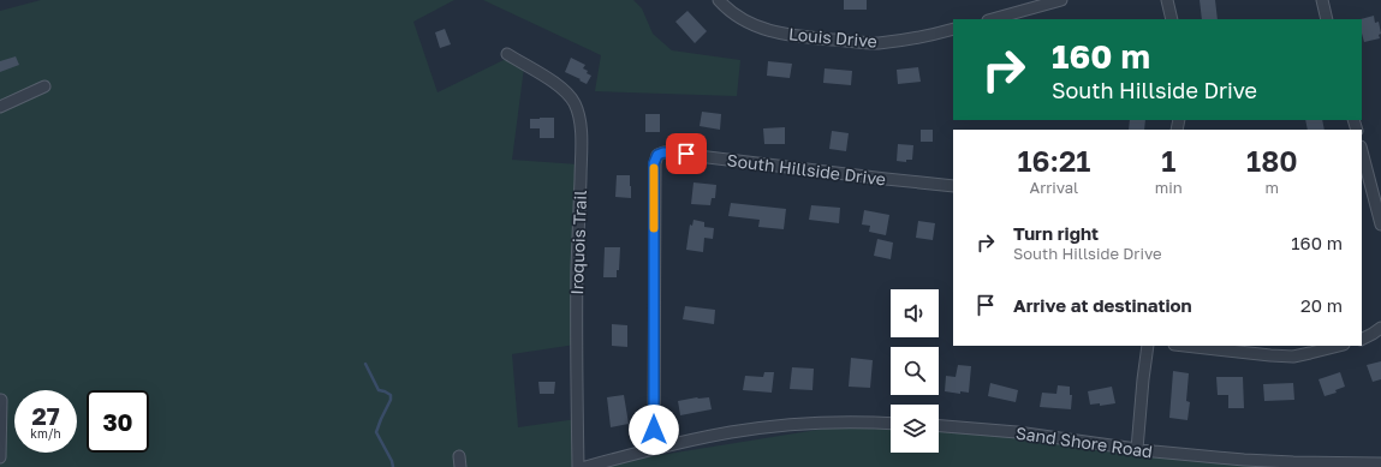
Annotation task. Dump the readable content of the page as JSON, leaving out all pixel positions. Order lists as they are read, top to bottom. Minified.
{"streets":{"street":["Louis Drive","South Hillside Drive","Iroquois Trail","Sand Shore Road"]},"page":{"turn":["160 m","South Hillside Drive"],"eta":["16:21","Arrival","1","min","180","m"],"list":[{"name":"Turn right","note":"South Hillside Drive","value":"160 m"},{"name":"Arrive at destination","value":"20 m"}],"speed":"27 km/h","limit":"30"}}
